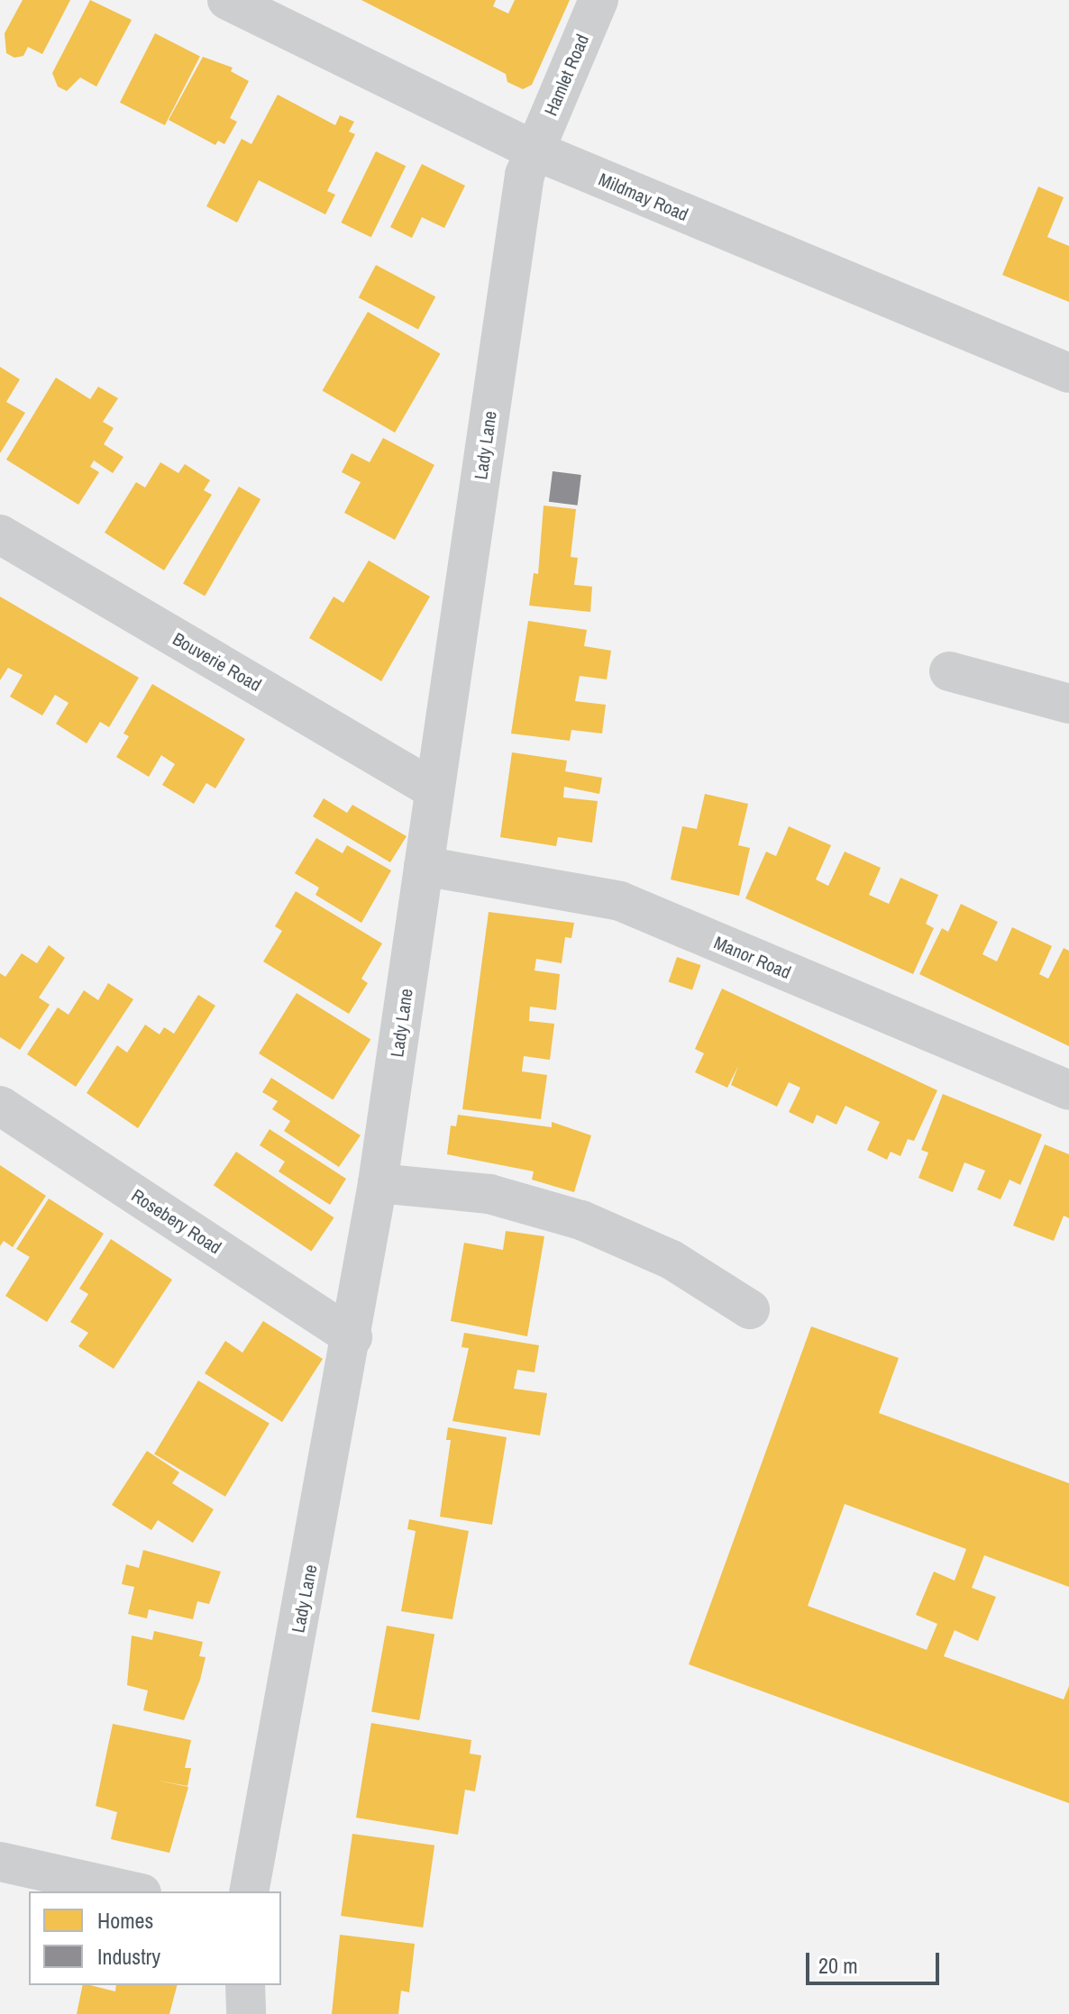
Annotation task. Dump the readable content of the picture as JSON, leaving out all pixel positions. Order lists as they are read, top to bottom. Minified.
{"streets":{"street":["Hamlet Road","Mildmay Road","Lady Lane","Bouverie Road","Manor Road","Rosebery Road"]},"crossings":[["Hamlet Road","Mildmay Road"],["Hamlet Road","Lady Lane"],["Mildmay Road","Lady Lane"],["Lady Lane","Bouverie Road"],["Lady Lane","Manor Road"],["Lady Lane","Rosebery Road"]],"legend":["Homes","Industry"],"scale_bar":"20 m"}
